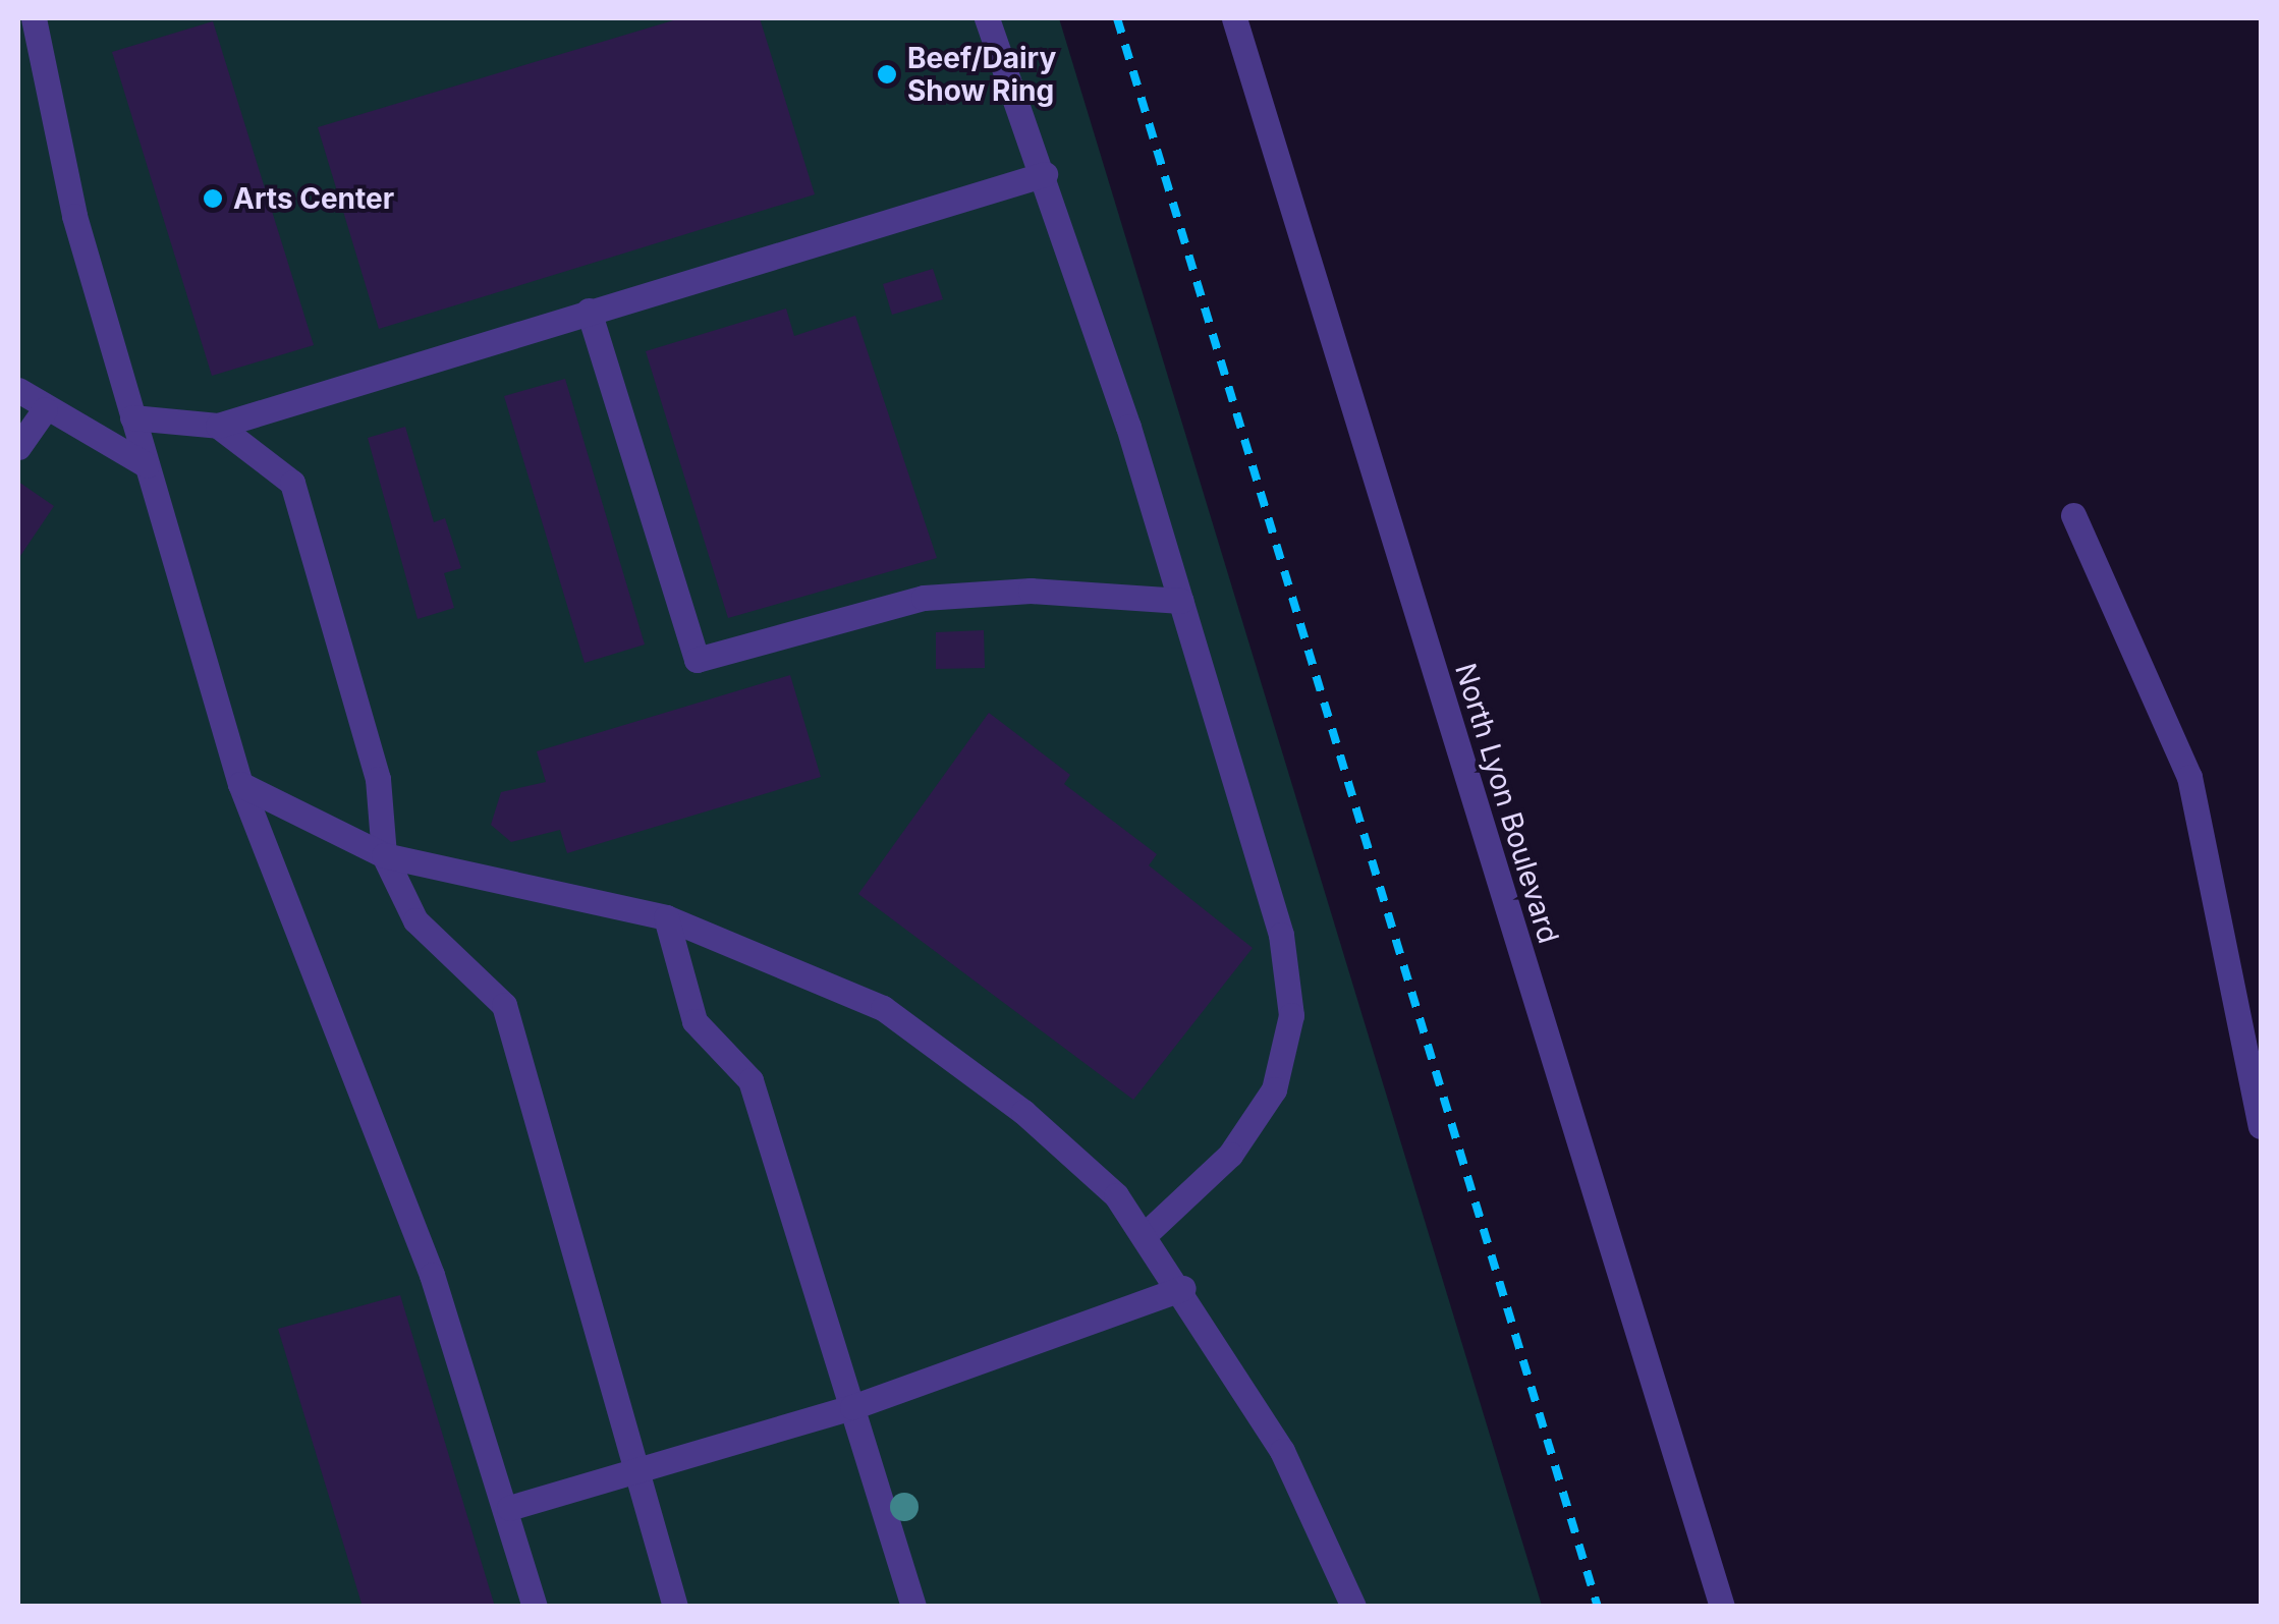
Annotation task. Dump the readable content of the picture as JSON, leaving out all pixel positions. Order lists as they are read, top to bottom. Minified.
{"streets":{"street":["North Lyon Boulevard"]},"places":["Beef/Dairy Show Ring","Arts Center"]}
